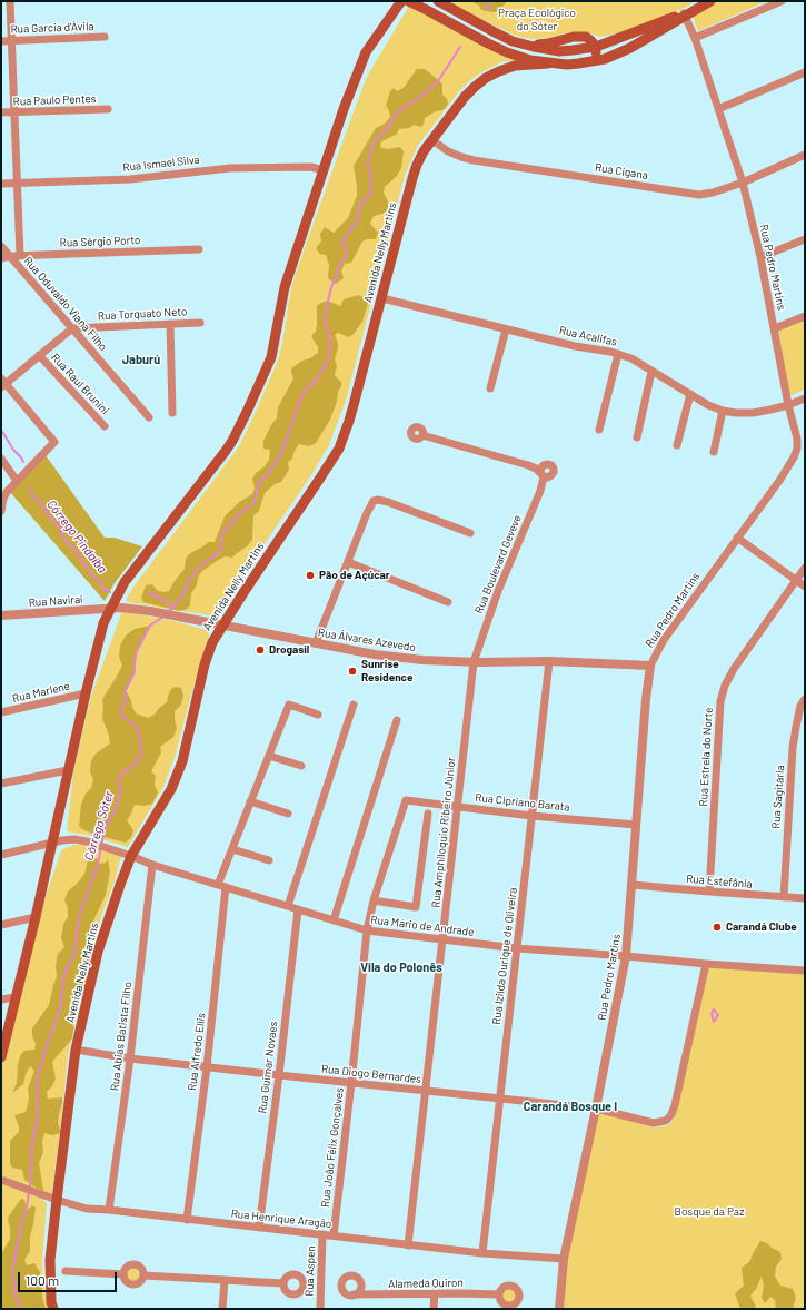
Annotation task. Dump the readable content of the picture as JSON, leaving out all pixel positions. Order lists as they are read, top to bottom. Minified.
{"streets":{"main road":["Avenida Nelly Martins"],"street":["Rua Garcia d'Ávila","Rua Paulo Pentes","Rua Ismael Silva","Rua Cigana","Rua Sérgio Porto","Rua Pedro Martins","Rua Oduvaldo Viana Filho","Rua Torquato Neto","Rua Acalifas","Rua Raul Brunini","Rua Boulevard Geveve","Rua Naviraí","Rua Álvares Azevedo","Rua Marlene","Rua Estrela do Norte","Rua Sagitária","Rua Cipriano Barata","Rua Amphiloquio Ribeiro Júnior","Rua Estefânia","Rua Mário de Andrade","Rua Izilda Ourique de Oliveira","Rua Abias Batista Filho","Rua Alfredo Ellis","Rua Guimar Novaes","Rua Diogo Bernardes","Rua João Félix Gonçalves","Rua Henrique Aragão","Rua Aspen","Alameda Quiron"]},"crossings":[["Rua Cigana","Avenida Nelly Martins"],["Rua Cigana","Rua Pedro Martins"],["Rua Sérgio Porto","Rua Oduvaldo Viana Filho"],["Avenida Nelly Martins","Rua Acalifas"],["Avenida Nelly Martins","Rua Álvares Azevedo"],["Avenida Nelly Martins","Rua Mário de Andrade"],["Avenida Nelly Martins","Rua Diogo Bernardes"],["Avenida Nelly Martins","Rua Henrique Aragão"],["Rua Pedro Martins","Rua Acalifas"],["Rua Pedro Martins","Rua Álvares Azevedo"],["Rua Pedro Martins","Rua Cipriano Barata"],["Rua Pedro Martins","Rua Estefânia"],["Rua Pedro Martins","Rua Mário de Andrade"],["Rua Pedro Martins","Rua Diogo Bernardes"],["Rua Pedro Martins","Rua Henrique Aragão"],["Rua Oduvaldo Viana Filho","Rua Torquato Neto"],["Rua Boulevard Geveve","Rua Álvares Azevedo"],["Rua Boulevard Geveve","Rua Amphiloquio Ribeiro Júnior"],["Rua Naviraí","Rua Álvares Azevedo"],["Rua Álvares Azevedo","Rua Amphiloquio Ribeiro Júnior"],["Rua Álvares Azevedo","Rua Izilda Ourique de Oliveira"],["Rua Estrela do Norte","Rua Estefânia"],["Rua Sagitária","Rua Estefânia"],["Rua Cipriano Barata","Rua Amphiloquio Ribeiro Júnior"],["Rua Cipriano Barata","Rua Izilda Ourique de Oliveira"],["Rua Cipriano Barata","Rua João Félix Gonçalves"],["Rua Amphiloquio Ribeiro Júnior","Rua Mário de Andrade"],["Rua Amphiloquio Ribeiro Júnior","Rua Diogo Bernardes"],["Rua Amphiloquio Ribeiro Júnior","Rua Henrique Aragão"],["Rua Mário de Andrade","Rua Izilda Ourique de Oliveira"],["Rua Mário de Andrade","Rua Abias Batista Filho"],["Rua Mário de Andrade","Rua Alfredo Ellis"],["Rua Mário de Andrade","Rua Guimar Novaes"],["Rua Mário de Andrade","Rua Diogo Bernardes"],["Rua Mário de Andrade","Rua João Félix Gonçalves"],["Rua Izilda Ourique de Oliveira","Rua Diogo Bernardes"],["Rua Izilda Ourique de Oliveira","Rua Henrique Aragão"],["Rua Abias Batista Filho","Rua Diogo Bernardes"],["Rua Abias Batista Filho","Rua Henrique Aragão"],["Rua Alfredo Ellis","Rua Diogo Bernardes"],["Rua Alfredo Ellis","Rua Henrique Aragão"],["Rua Guimar Novaes","Rua Diogo Bernardes"],["Rua Guimar Novaes","Rua Henrique Aragão"],["Rua Diogo Bernardes","Rua João Félix Gonçalves"],["Rua João Félix Gonçalves","Rua Henrique Aragão"],["Rua Henrique Aragão","Rua Aspen"]],"districts":["Jaburú","Vila do Polonês","Carandá Bosque I"],"water":["Córrego Pindaíba","Córrego Sóter"],"parks":["Praça Ecológico do Sóter","Bosque da Paz"],"places":["Pão de Açúcar","Drogasil","Sunrise Residence","Carandá Clube"],"scale_bar":"100 m"}
